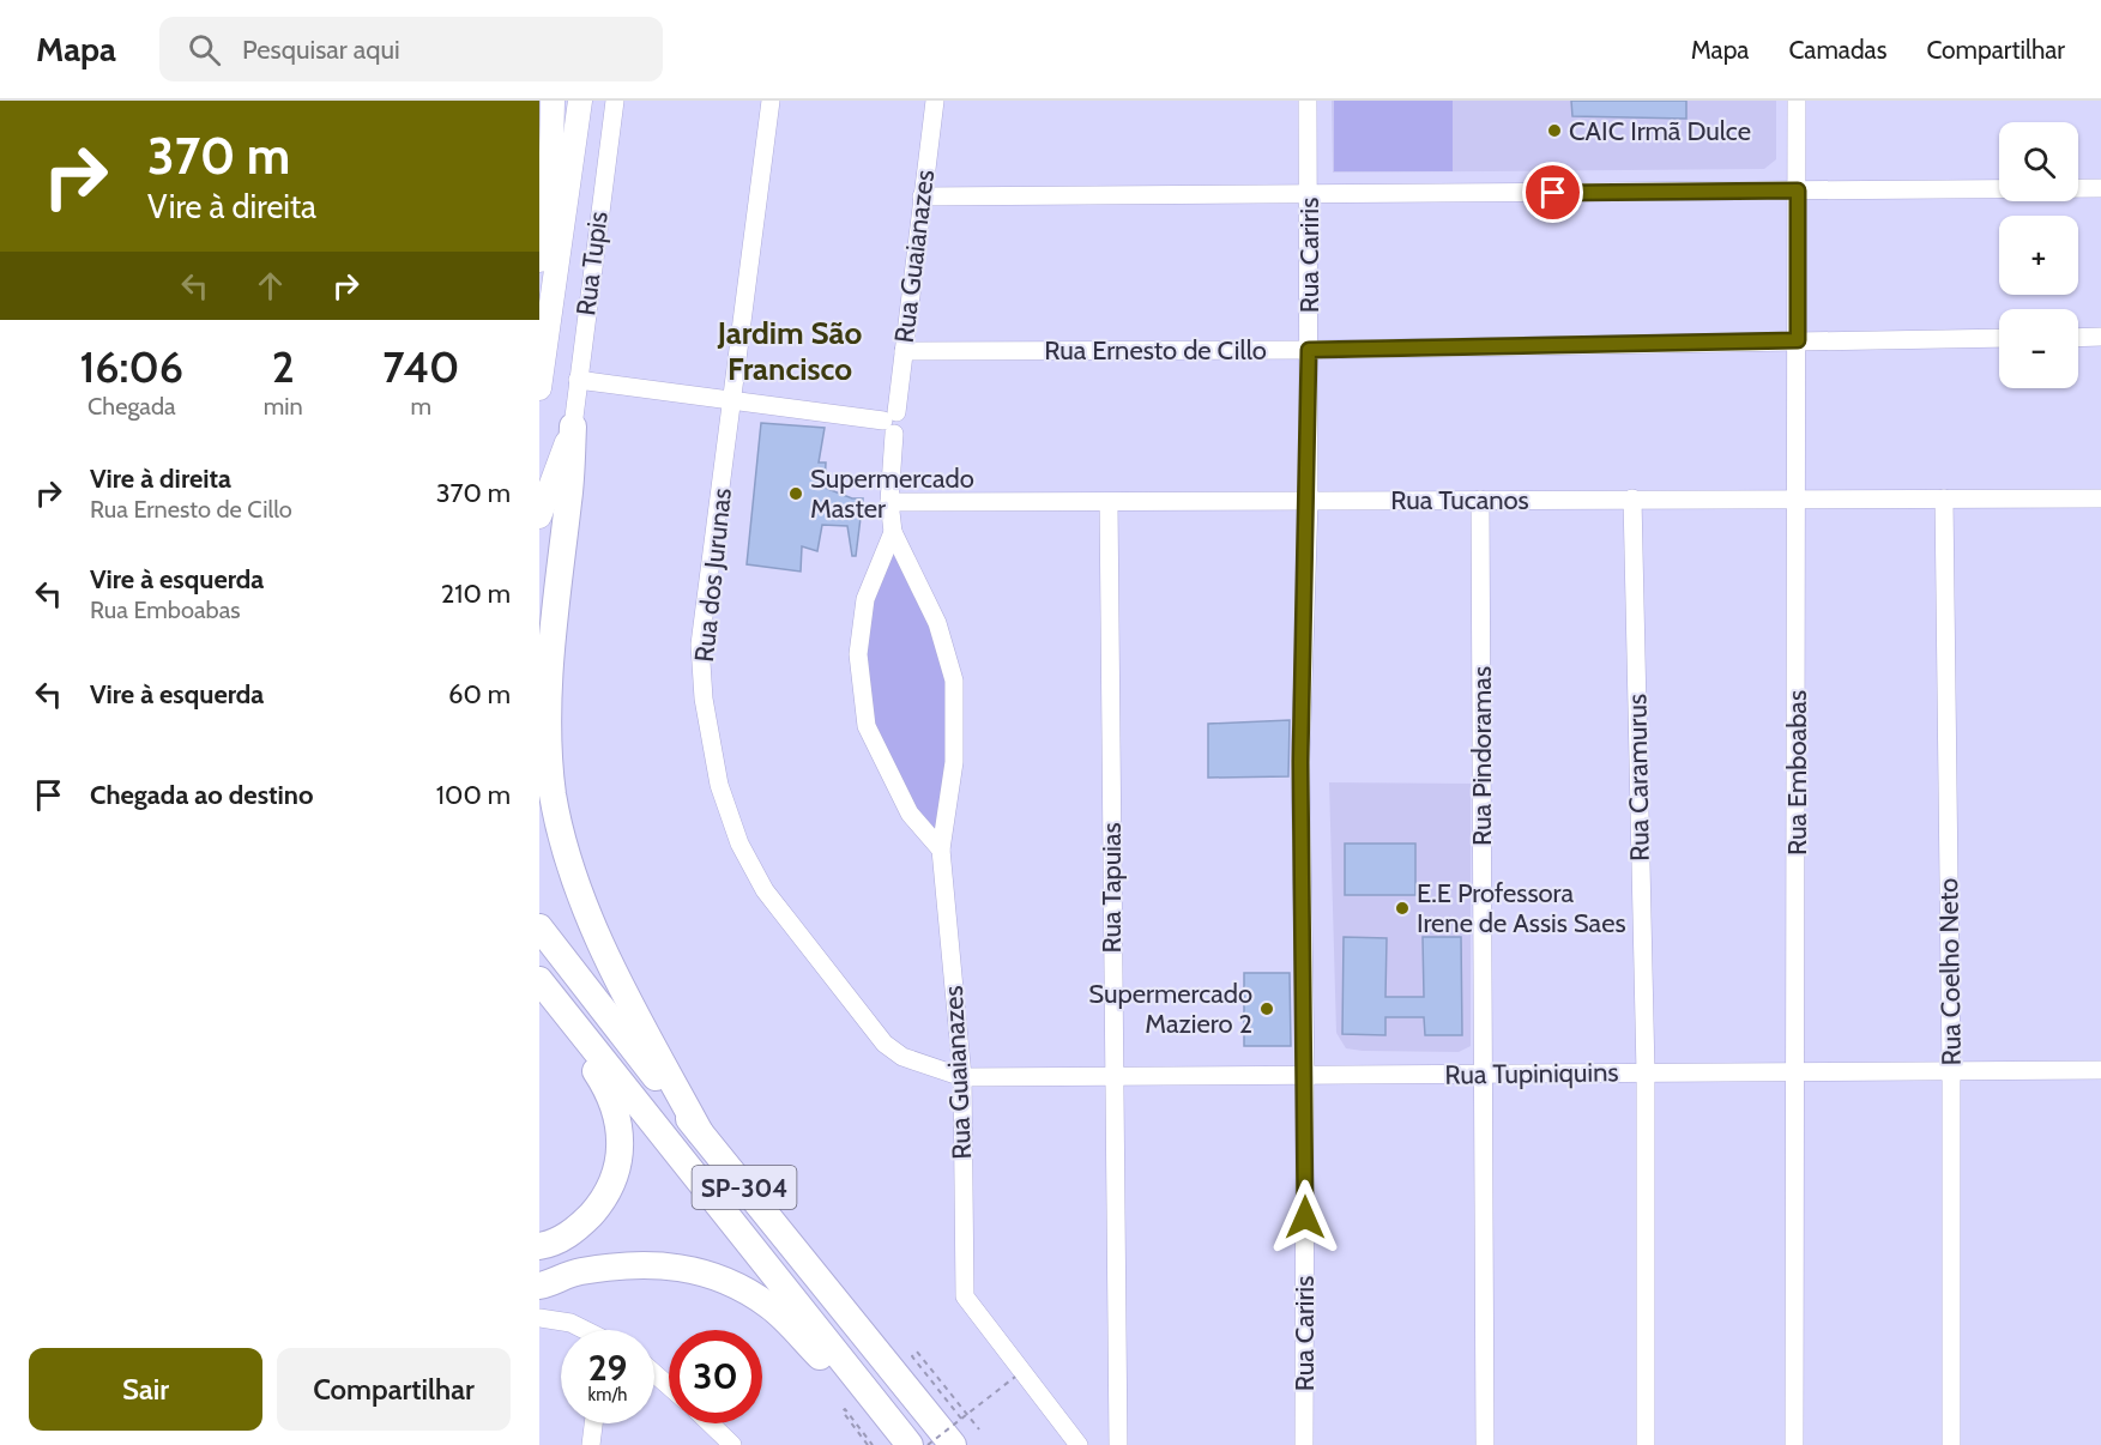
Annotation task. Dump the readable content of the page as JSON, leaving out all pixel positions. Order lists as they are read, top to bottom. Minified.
{"streets":{"highway":["SP-304"],"street":["Rua Cariris","Rua Guaianazes","Rua Tupis","Rua Ernesto de Cillo","Rua Tucanos","Rua dos Jurunas","Rua Pindoramas","Rua Emboabas","Rua Caramurus","Rua Tapuias","Rua Coelho Neto","Rua Tupiniquins"]},"crossings":[["Rua Cariris","Rua Ernesto de Cillo"],["Rua Cariris","Rua Tucanos"],["Rua Cariris","Rua Tupiniquins"],["Rua Guaianazes","Rua Ernesto de Cillo"],["Rua Guaianazes","Rua Tucanos"],["Rua Guaianazes","Rua dos Jurunas"],["Rua Guaianazes","Rua Tupiniquins"],["Rua Ernesto de Cillo","Rua Emboabas"],["Rua Tucanos","Rua Pindoramas"],["Rua Tucanos","Rua Emboabas"],["Rua Tucanos","Rua Caramurus"],["Rua Tucanos","Rua Tapuias"],["Rua Tucanos","Rua Coelho Neto"],["Rua dos Jurunas","Rua Tupiniquins"],["Rua Pindoramas","Rua Tupiniquins"],["Rua Emboabas","Rua Tupiniquins"],["Rua Caramurus","Rua Tupiniquins"],["Rua Tapuias","Rua Tupiniquins"],["Rua Coelho Neto","Rua Tupiniquins"]],"districts":["Jardim São Francisco"],"places":["CAIC Irmã Dulce","Supermercado Master","E.E Professora Irene de Assis Saes","Supermercado Maziero 2"],"page":{"header":"Mapa","search":"Pesquisar aqui","nav":["Mapa","Camadas","Compartilhar"],"turn":["370 m","Vire à direita"],"map_buttons":["+","−"],"eta":["16:06","Chegada","2","min","740","m"],"list":[{"name":"Vire à direita","note":"Rua Ernesto de Cillo","value":"370 m"},{"name":"Vire à esquerda","note":"Rua Emboabas","value":"210 m"},{"name":"Vire à esquerda","value":"60 m"},{"name":"Chegada ao destino","value":"100 m"}],"speed":"29 km/h","limit":"30","buttons":["Sair","Compartilhar"]}}
